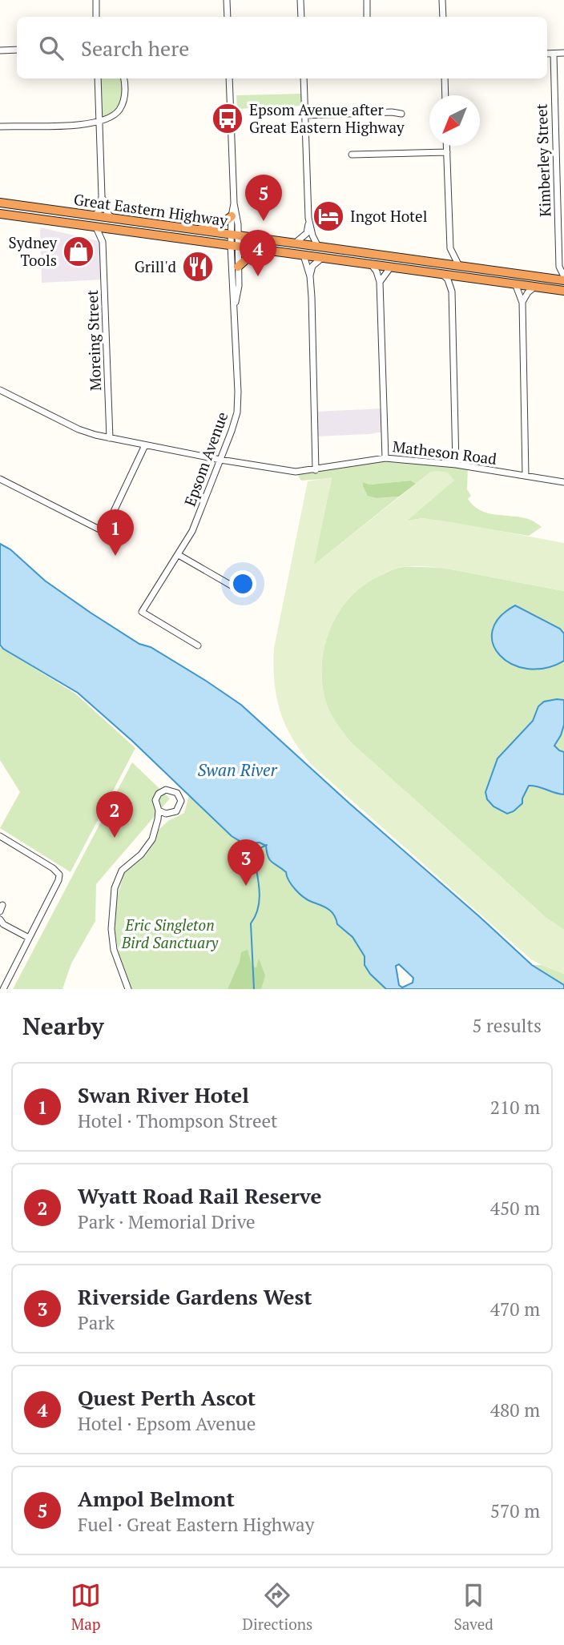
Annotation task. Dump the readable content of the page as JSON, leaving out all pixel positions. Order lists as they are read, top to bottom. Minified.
{"streets":{"highway":["Great Eastern Highway"],"street":["Kimberley Street","Moreing Street","Matheson Road","Epsom Avenue"]},"crossings":[["Kimberley Street","Great Eastern Highway"],["Great Eastern Highway","Moreing Street"],["Great Eastern Highway","Epsom Avenue"],["Moreing Street","Matheson Road"],["Matheson Road","Epsom Avenue"]],"water":["Swan River"],"parks":["Eric Singleton Bird Sanctuary"],"places":{"bus stop":["Epsom Avenue after Great Eastern Highway"],"hotel":["Ingot Hotel"],"shop":["Sydney Tools"],"restaurant":["Grill'd"]},"north":"bottom left","page":{"search":"Search here","pins":["5","4","1","2","3"],"heading":["Nearby","5 results"],"list":[{"mark":"1","name":"Swan River Hotel","note":"Hotel · Thompson Street","value":"210 m"},{"mark":"2","name":"Wyatt Road Rail Reserve","note":"Park · Memorial Drive","value":"450 m"},{"mark":"3","name":"Riverside Gardens West","note":"Park","value":"470 m"},{"mark":"4","name":"Quest Perth Ascot","note":"Hotel · Epsom Avenue","value":"480 m"},{"mark":"5","name":"Ampol Belmont","note":"Fuel · Great Eastern Highway","value":"570 m"}],"nav":["Map","Directions","Saved"]}}
